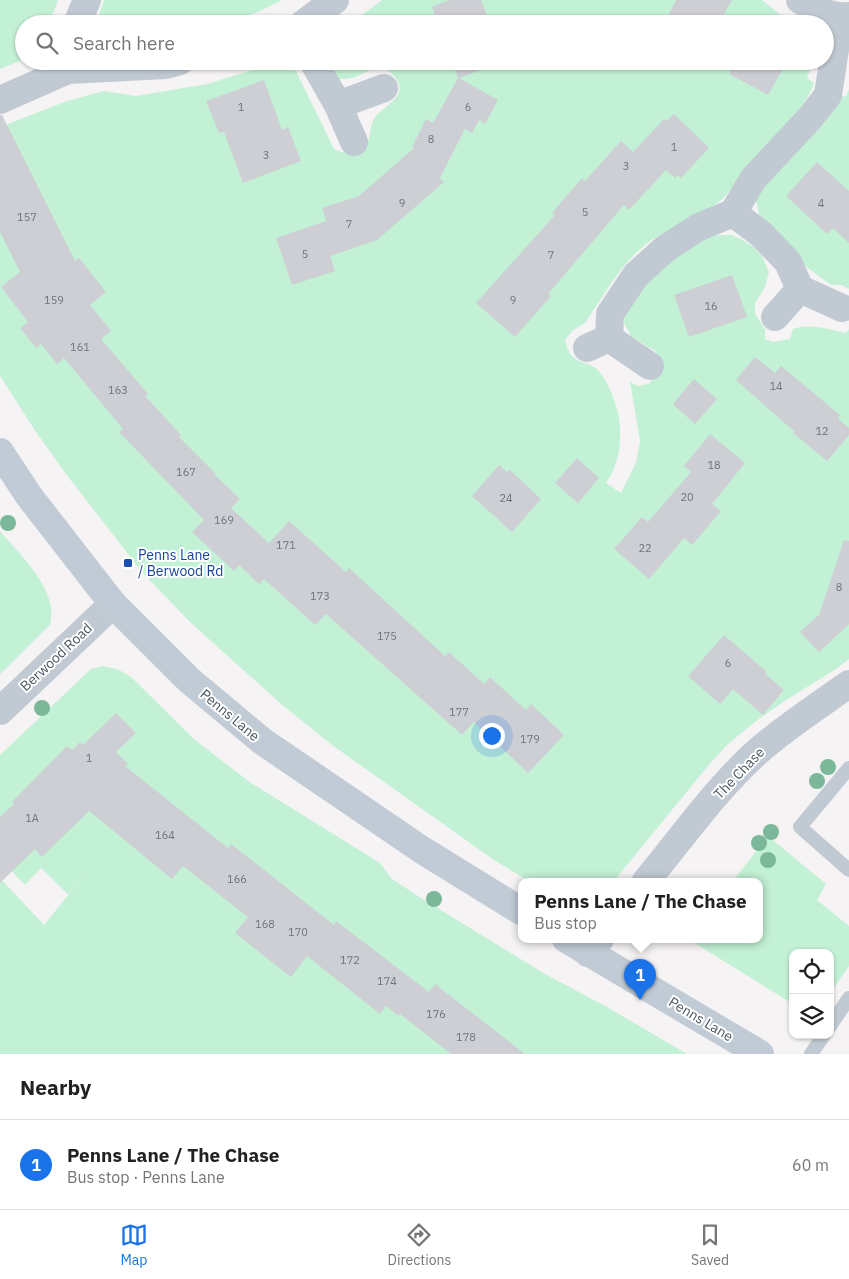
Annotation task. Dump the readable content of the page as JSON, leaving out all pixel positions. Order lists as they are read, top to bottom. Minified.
{"streets":{"main road":["Penns Lane"],"street":["Berwood Road","The Chase"]},"crossings":[["Berwood Road","Penns Lane"]],"places":{"transit":["Penns Lane / Berwood Rd"]},"house_numbers":["1","6","8","1","3","3","9","4","5","157","7","5","7","159","9","16","161","14","163","12","18","167","20","24","169","171","22","8","173","175","6","177","179","1","1A","164","166","168","170","172","174","176","178"],"page":{"search":"Search here","popup":["Penns Lane / The Chase","Bus stop"],"pins":"1","heading":"Nearby","list":[{"mark":"1","name":"Penns Lane / The Chase","note":"Bus stop · Penns Lane","value":"60 m"}],"nav":["Map","Directions","Saved"]}}
